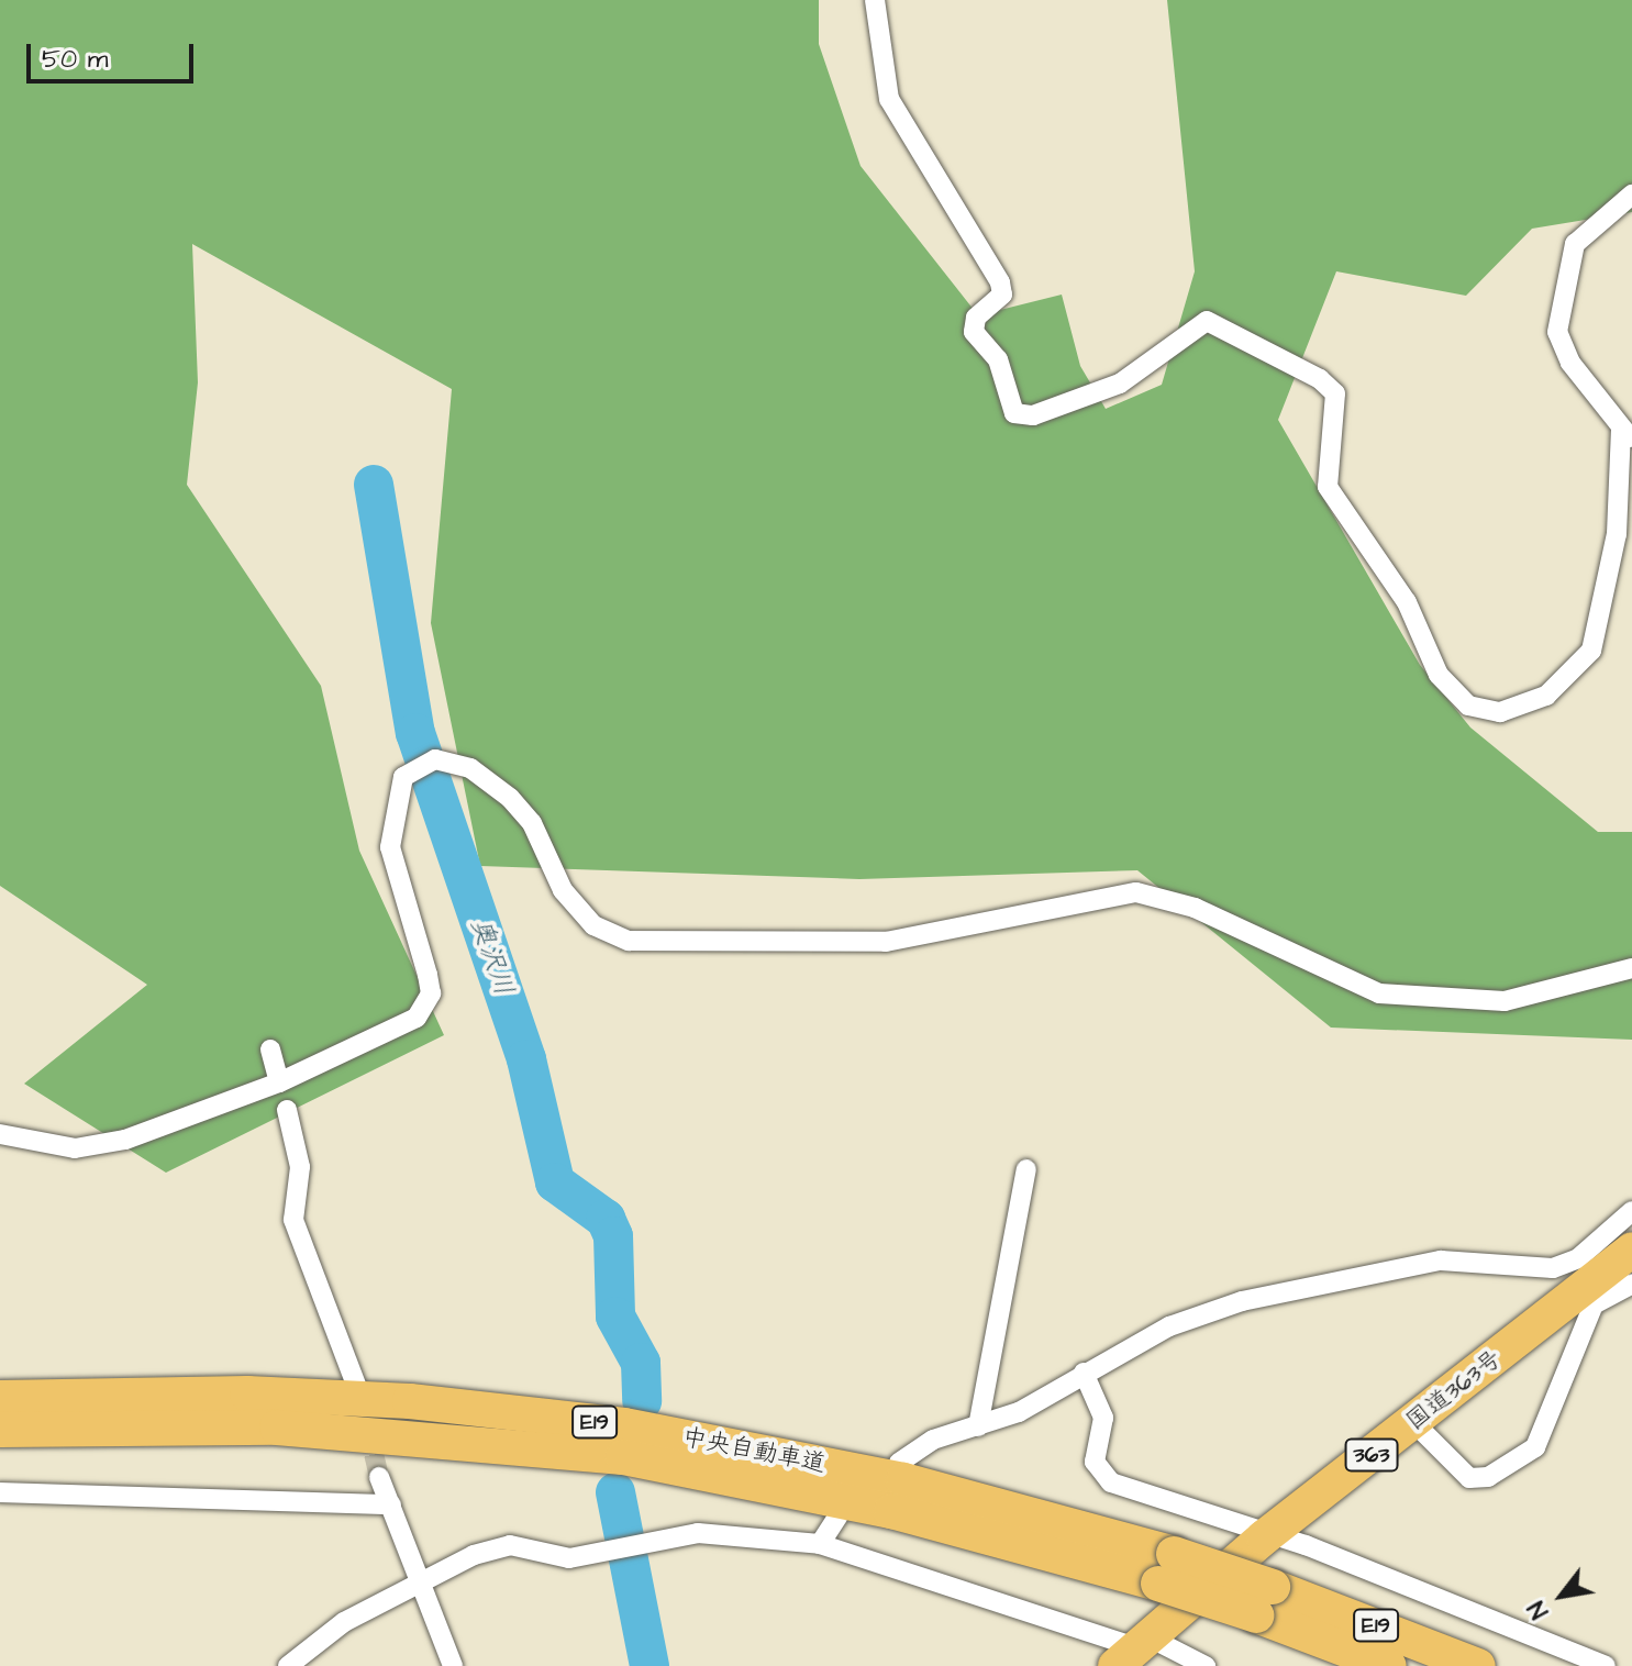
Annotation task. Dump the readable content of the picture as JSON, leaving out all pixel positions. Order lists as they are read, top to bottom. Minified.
{"streets":{"highway":["国道363号","E19","中央自動車道","363"]},"water":["奥沢川"],"scale_bar":"50 m","north":"bottom left"}
